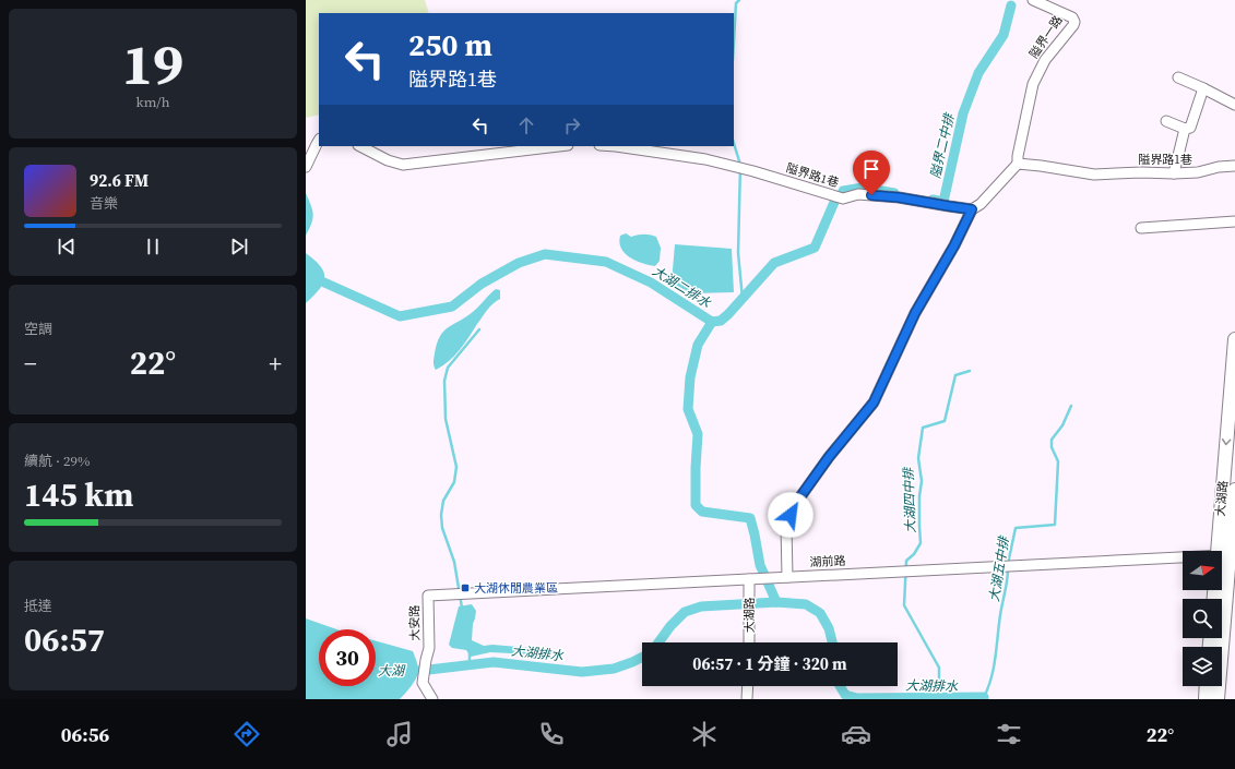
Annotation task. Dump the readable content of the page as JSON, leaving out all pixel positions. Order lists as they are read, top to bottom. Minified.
{"streets":{"main road":["大湖路"],"street":["隘界一路","隘界路1巷","湖前路","大安路"]},"crossings":[["隘界一路","隘界路1巷"],["大湖路","湖前路"],["湖前路","大安路"]],"water":["隘界二中排","大湖二排水","大湖四中排","大湖五中排","大湖排水","大湖"],"places":{"transit":["大湖休閒農業區"]},"north":"right","page":{"tile":[["19","km/h"],"空調",["續航 · 29%","145 km"],["抵達","06:57"]],"turn":["250 m","隘界路1巷"],"song":["92.6 FM","音樂"],"heat":["−","22°","+"],"limit":"30","trip":"06:57 · 1 分鐘 · 320 m","tabs":["06:56","22°"]}}
